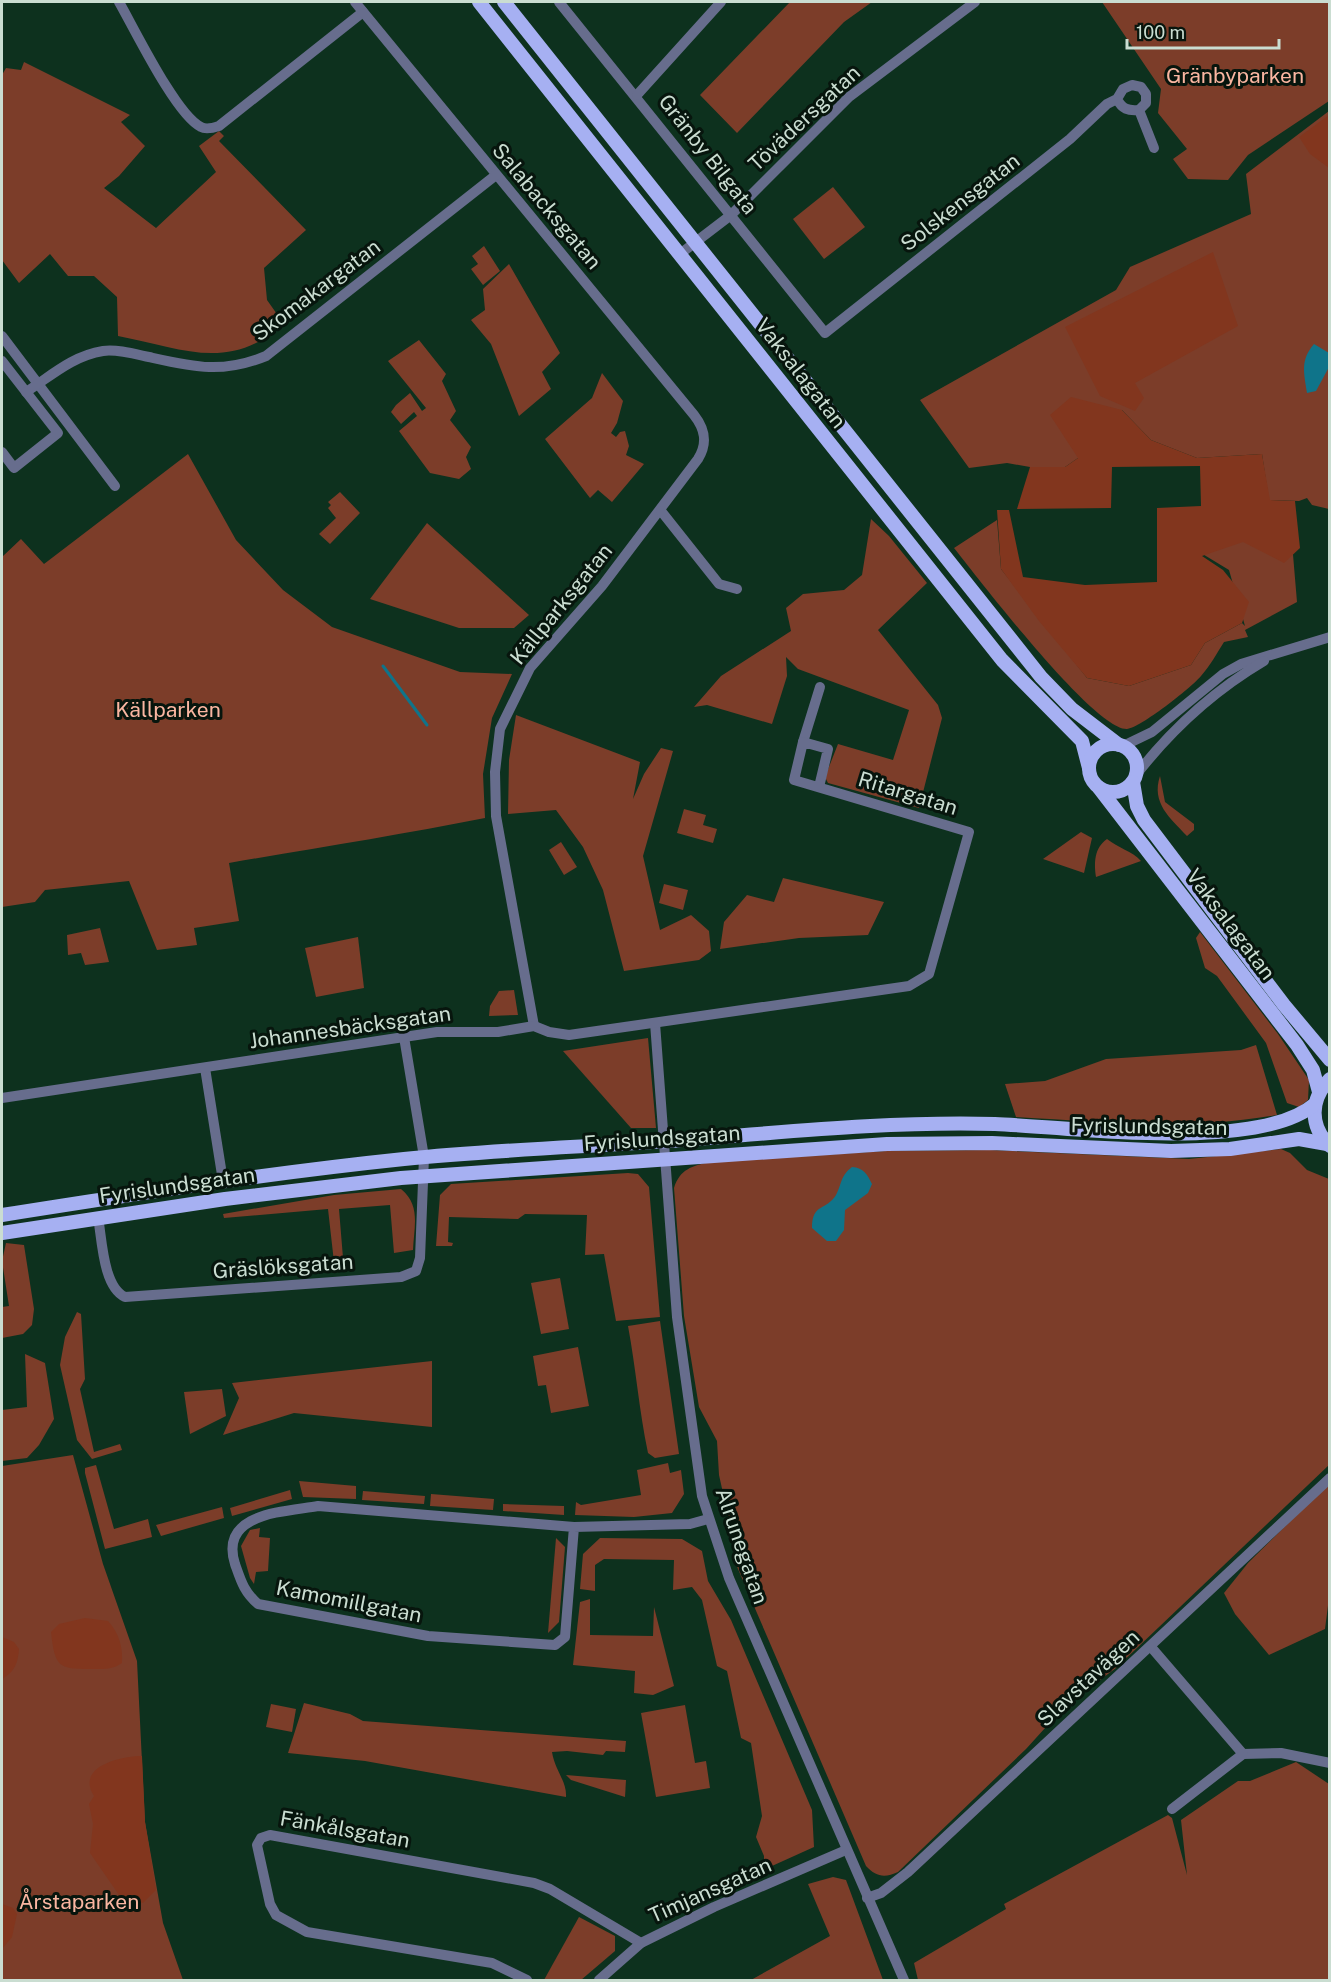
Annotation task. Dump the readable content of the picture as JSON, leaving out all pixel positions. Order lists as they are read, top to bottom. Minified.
{"streets":{"main road":["Vaksalagatan","Fyrislundsgatan"],"street":["Tövädersgatan","Gränby Bilgata","Solskensgatan","Salabacksgatan","Skomakargatan","Källparksgatan","Ritargatan","Johannesbäcksgatan","Gräslöksgatan","Alrunegatan","Kamomillgatan","Slavstavägen","Fänkålsgatan","Timjansgatan"]},"crossings":[["Tövädersgatan","Gränby Bilgata"],["Tövädersgatan","Vaksalagatan"],["Gränby Bilgata","Solskensgatan"],["Salabacksgatan","Skomakargatan"],["Salabacksgatan","Källparksgatan"],["Vaksalagatan","Fyrislundsgatan"],["Källparksgatan","Johannesbäcksgatan"],["Ritargatan","Johannesbäcksgatan"],["Johannesbäcksgatan","Gräslöksgatan"],["Johannesbäcksgatan","Alrunegatan"],["Fyrislundsgatan","Gräslöksgatan"],["Fyrislundsgatan","Alrunegatan"],["Alrunegatan","Kamomillgatan"],["Alrunegatan","Slavstavägen"],["Alrunegatan","Timjansgatan"],["Fänkålsgatan","Timjansgatan"]],"parks":["Gränbyparken","Källparken","Årstaparken"],"scale_bar":"100 m"}
